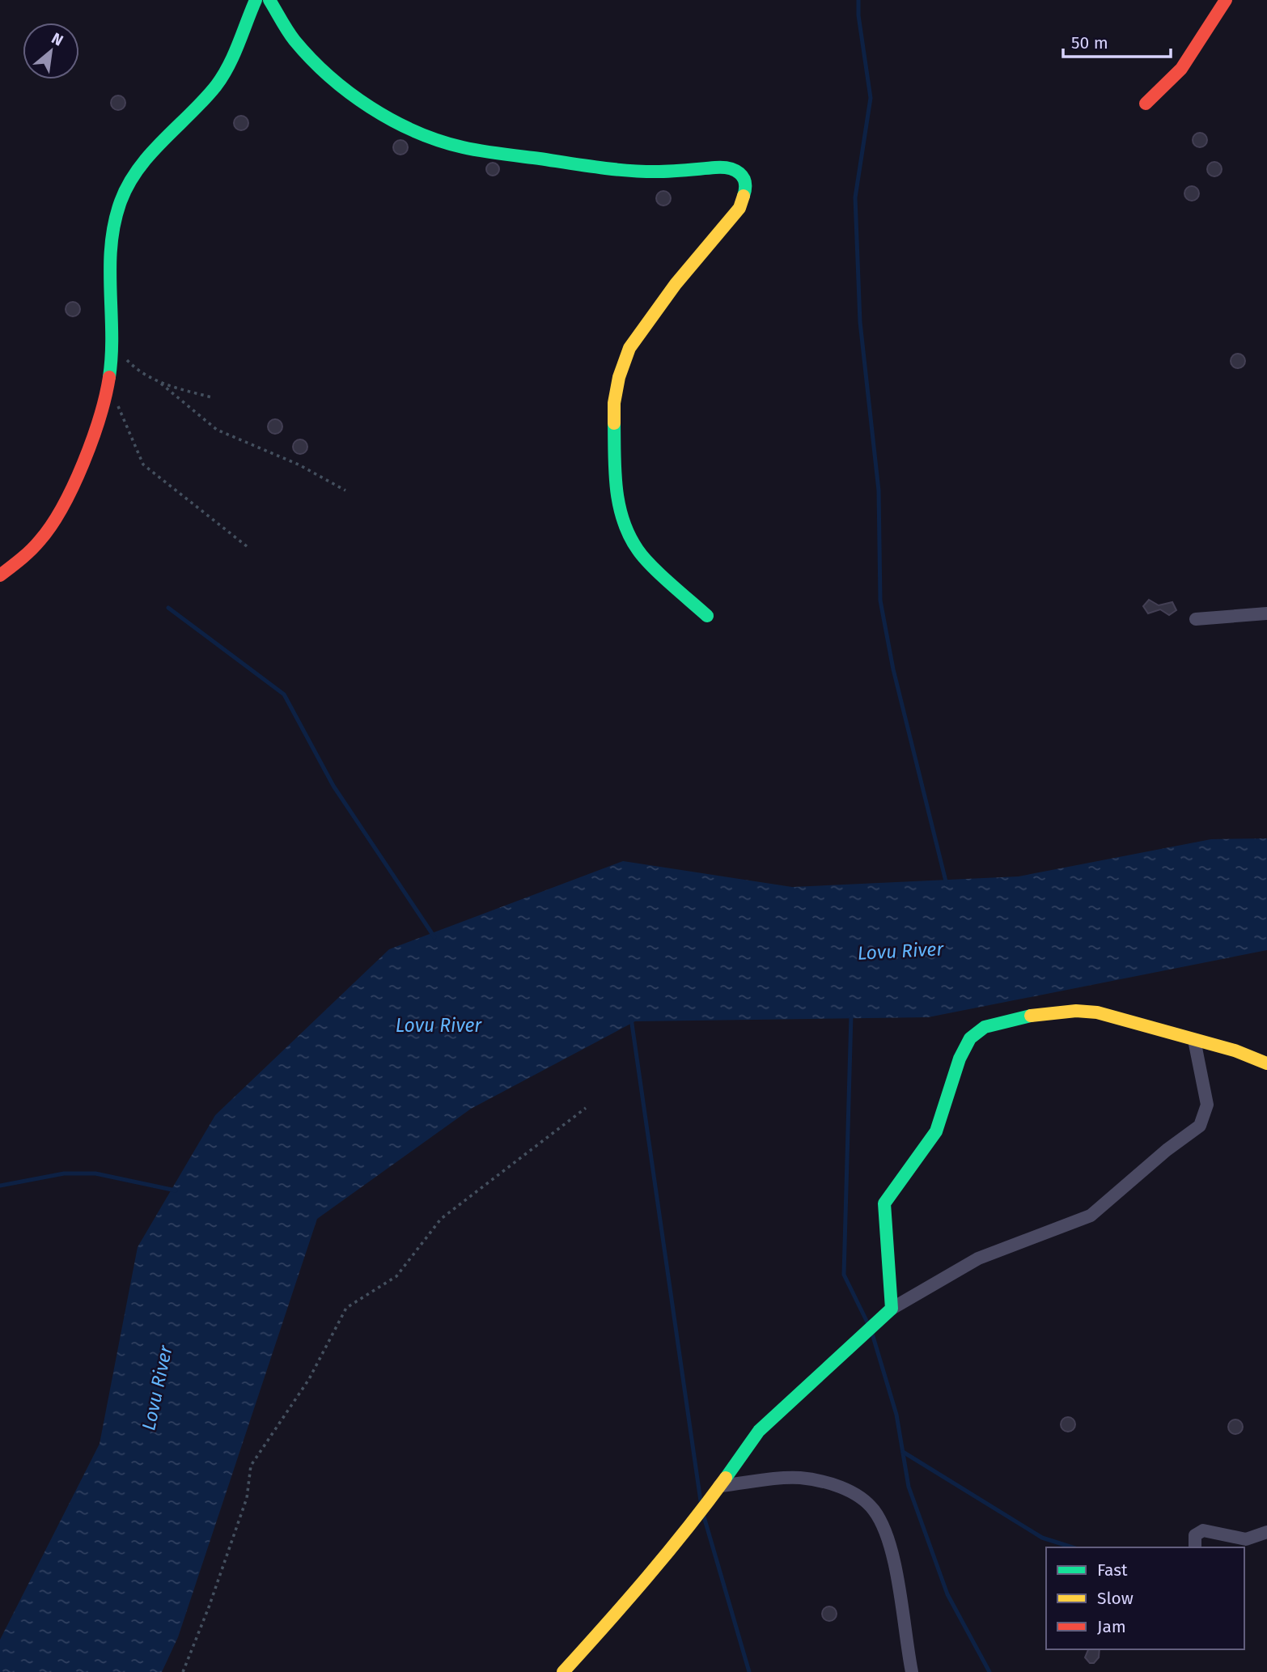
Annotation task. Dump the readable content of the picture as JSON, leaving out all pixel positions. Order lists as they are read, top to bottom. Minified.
{"water":["Lovu River"],"legend":["Fast","Slow","Jam"],"scale_bar":"50 m","north":"top right"}
